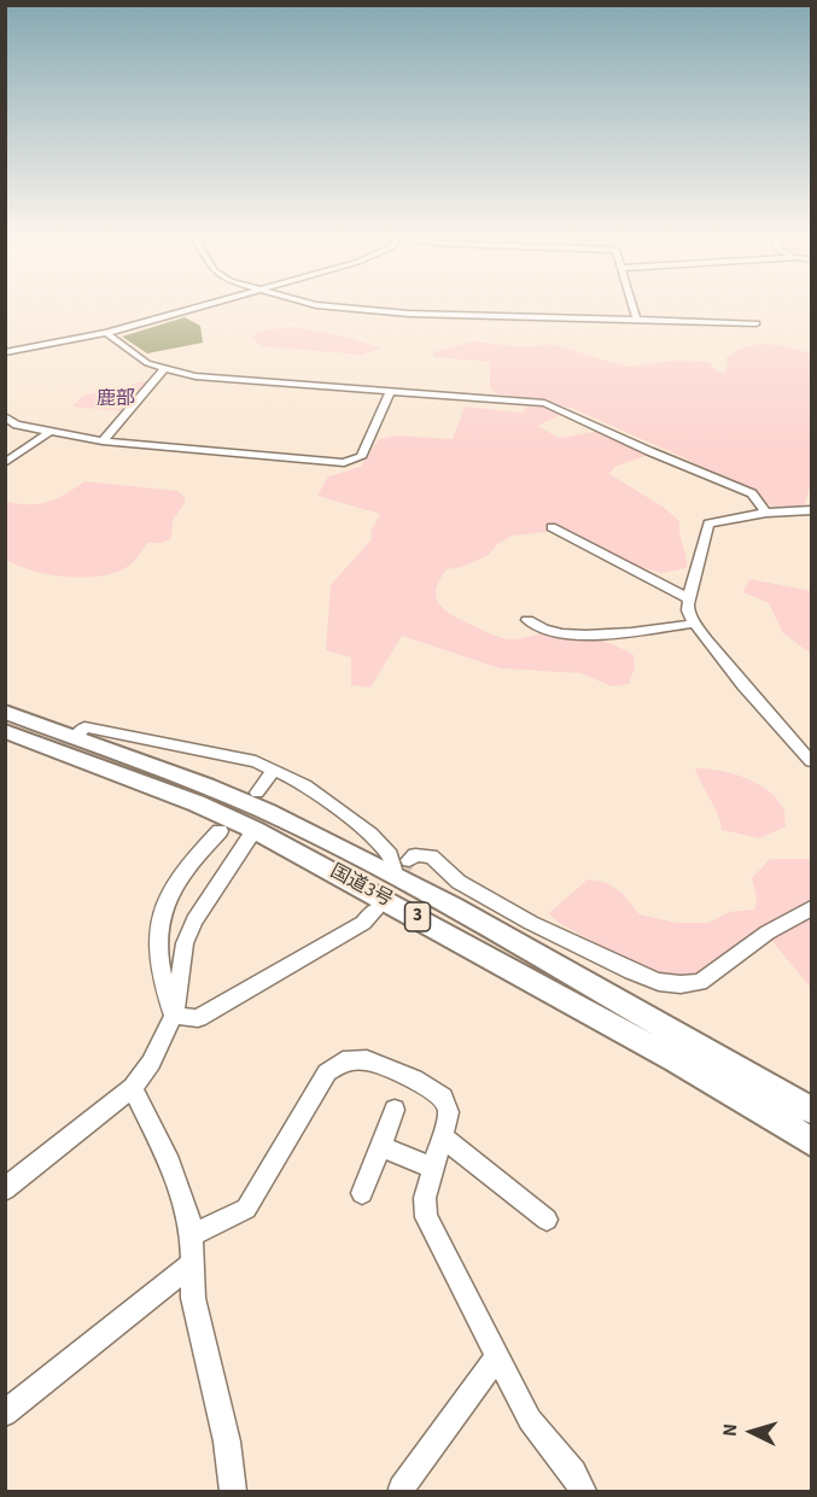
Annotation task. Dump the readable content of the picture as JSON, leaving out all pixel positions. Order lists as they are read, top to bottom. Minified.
{"streets":{"highway":["国道3号","3"]},"districts":["鹿部"],"north":"left"}
